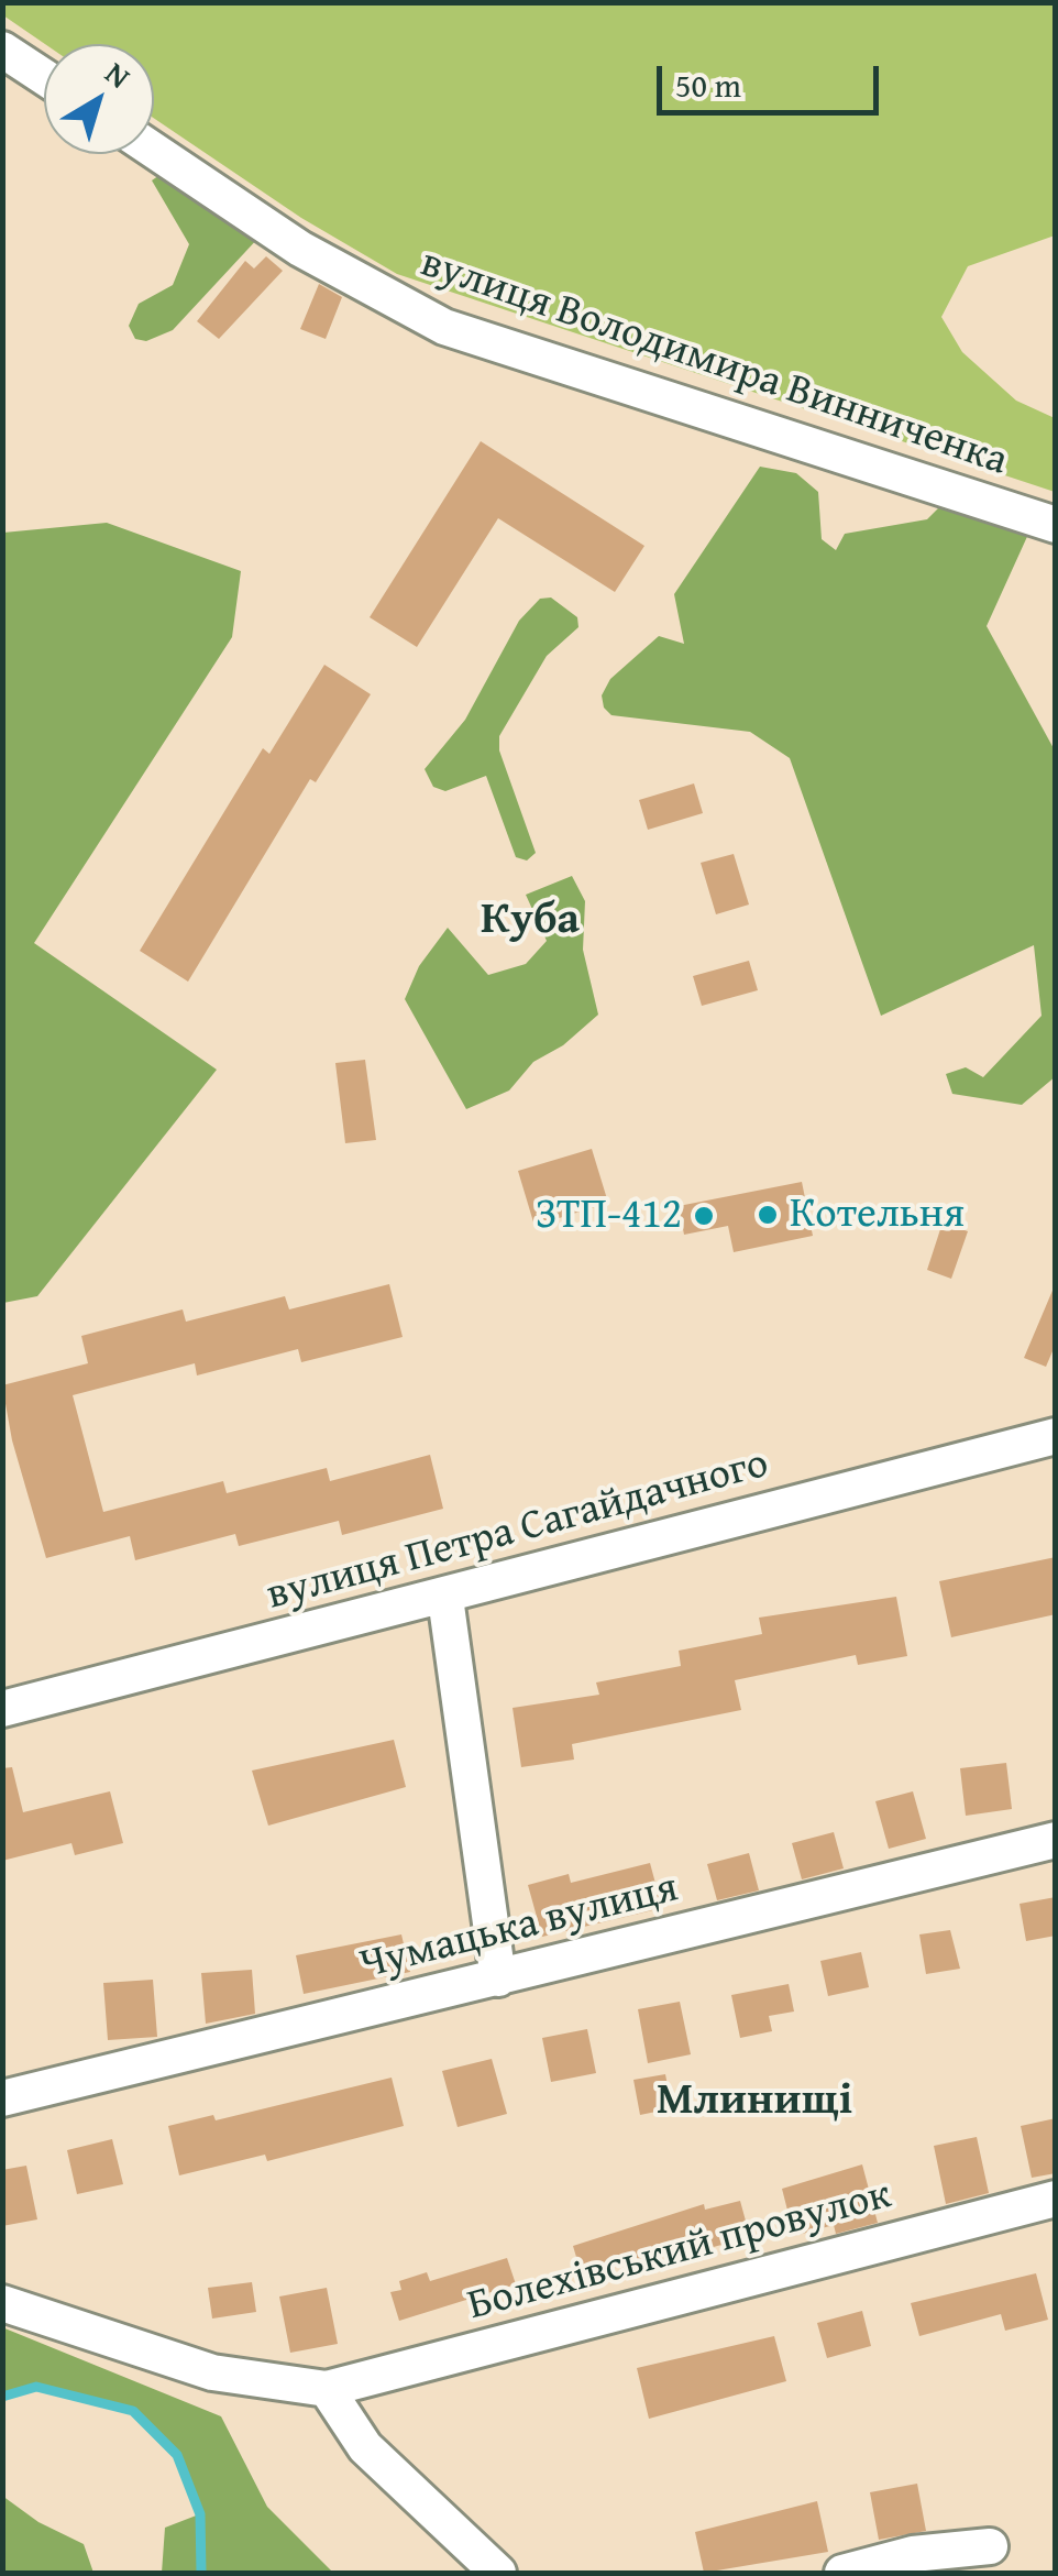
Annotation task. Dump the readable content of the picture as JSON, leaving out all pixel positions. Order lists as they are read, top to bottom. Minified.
{"streets":{"street":["вулиця Володимира Винниченка","вулиця Петра Сагайдачного","Чумацька вулиця","Болехівський провулок"]},"districts":["Куба","Млинищі"],"places":["Котельня","ЗТП-412"],"scale_bar":"50 m","north":"top right"}
